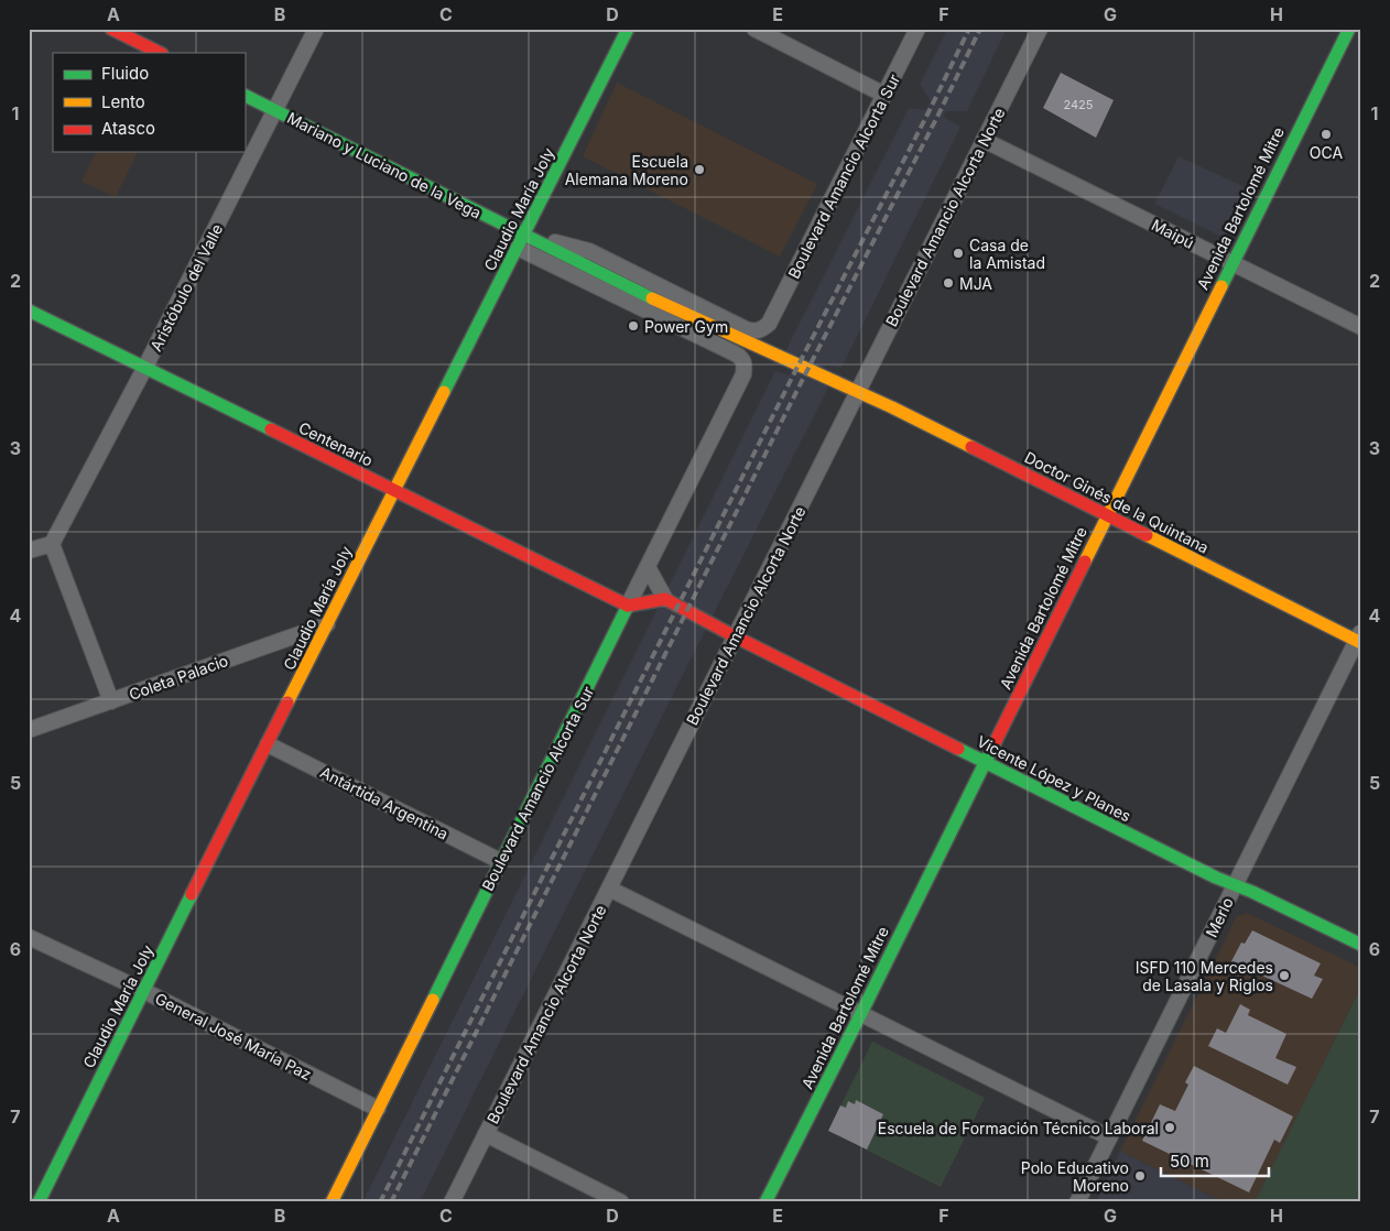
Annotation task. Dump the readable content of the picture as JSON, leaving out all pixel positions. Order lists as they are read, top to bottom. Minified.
{"streets":{"street":["Mariano y Luciano de la Vega","Boulevard Amancio Alcorta Sur","Avenida Bartolomé Mitre","Claudio María Joly","Boulevard Amancio Alcorta Norte","Maipú","Aristóbulo del Valle","Centenario","Doctor Ginés de la Quintana","Coleta Palacio","Vicente López y Planes","Antártida Argentina","Merlo","General José María Paz"]},"crossings":[["Mariano y Luciano de la Vega","Boulevard Amancio Alcorta Sur"],["Mariano y Luciano de la Vega","Claudio María Joly"],["Mariano y Luciano de la Vega","Aristóbulo del Valle"],["Mariano y Luciano de la Vega","Doctor Ginés de la Quintana"],["Boulevard Amancio Alcorta Sur","Centenario"],["Boulevard Amancio Alcorta Sur","Antártida Argentina"],["Boulevard Amancio Alcorta Sur","General José María Paz"],["Avenida Bartolomé Mitre","Maipú"],["Avenida Bartolomé Mitre","Doctor Ginés de la Quintana"],["Avenida Bartolomé Mitre","Vicente López y Planes"],["Claudio María Joly","Centenario"],["Claudio María Joly","Coleta Palacio"],["Claudio María Joly","Antártida Argentina"],["Claudio María Joly","General José María Paz"],["Boulevard Amancio Alcorta Norte","Maipú"],["Boulevard Amancio Alcorta Norte","Doctor Ginés de la Quintana"],["Boulevard Amancio Alcorta Norte","Vicente López y Planes"],["Aristóbulo del Valle","Centenario"],["Doctor Ginés de la Quintana","Merlo"],["Vicente López y Planes","Merlo"]],"places":["OCA","Escuela Alemana Moreno","Casa de la Amistad","MJA","Power Gym","ISFD 110 Mercedes de Lasala y Riglos","Escuela de Formación Técnico Laboral","Polo Educativo Moreno"],"house_numbers":["2425"],"legend":["Fluido","Lento","Atasco"],"scale_bar":"50 m","grid":{"columns":["A","B","C","D","E","F","G","H"],"rows":["1","2","3","4","5","6","7"]}}
